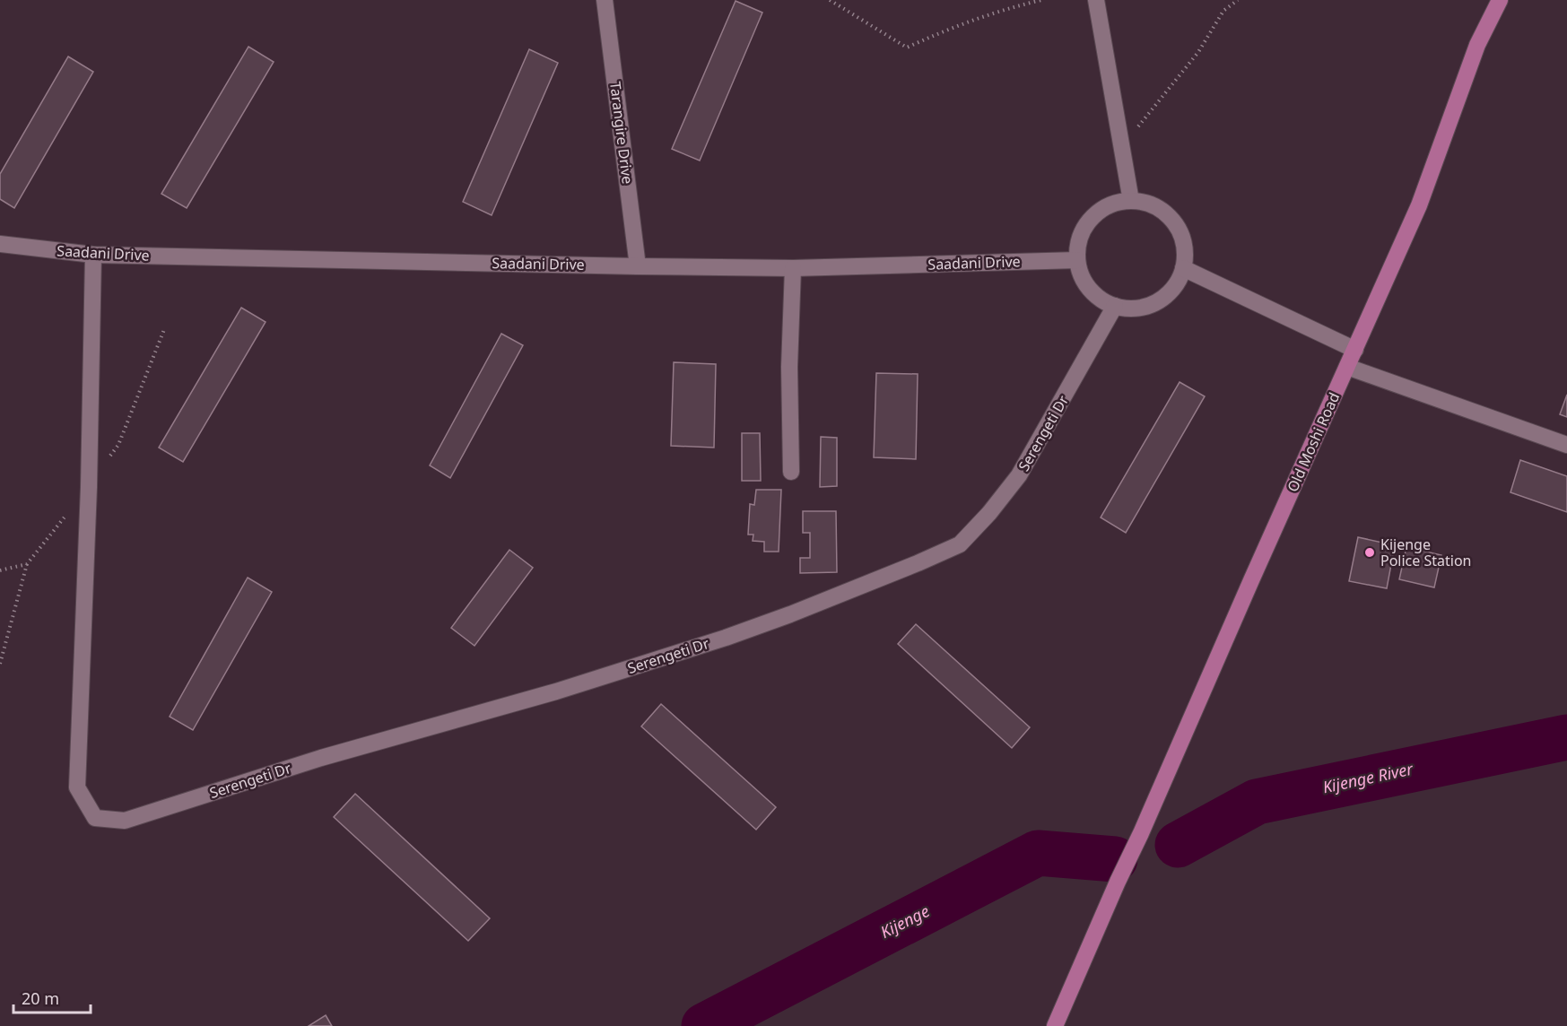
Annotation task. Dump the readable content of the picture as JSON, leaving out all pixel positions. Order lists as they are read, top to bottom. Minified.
{"streets":{"main road":["Old Moshi Road"],"street":["Tarangire Drive","Saadani Drive","Serengeti Dr"]},"crossings":[["Tarangire Drive","Saadani Drive"],["Saadani Drive","Serengeti Dr"]],"water":["Kijenge River","Kijenge"],"places":["Kijenge Police Station"],"scale_bar":"20 m"}
